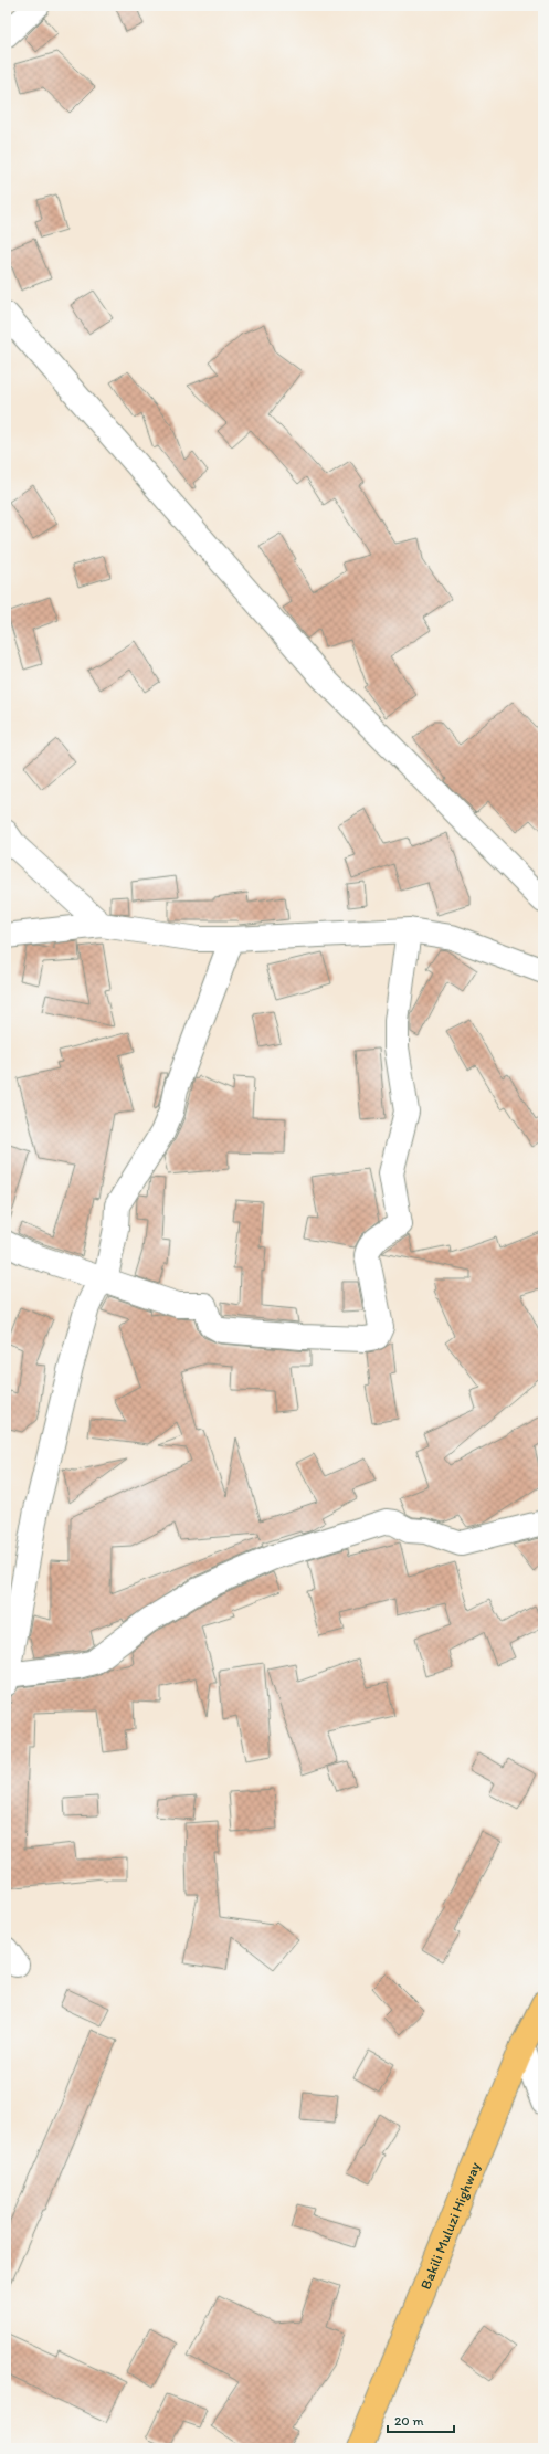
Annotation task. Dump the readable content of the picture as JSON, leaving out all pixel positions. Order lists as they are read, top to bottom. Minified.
{"streets":{"highway":["Bakili Muluzi Highway"]},"scale_bar":"20 m"}
